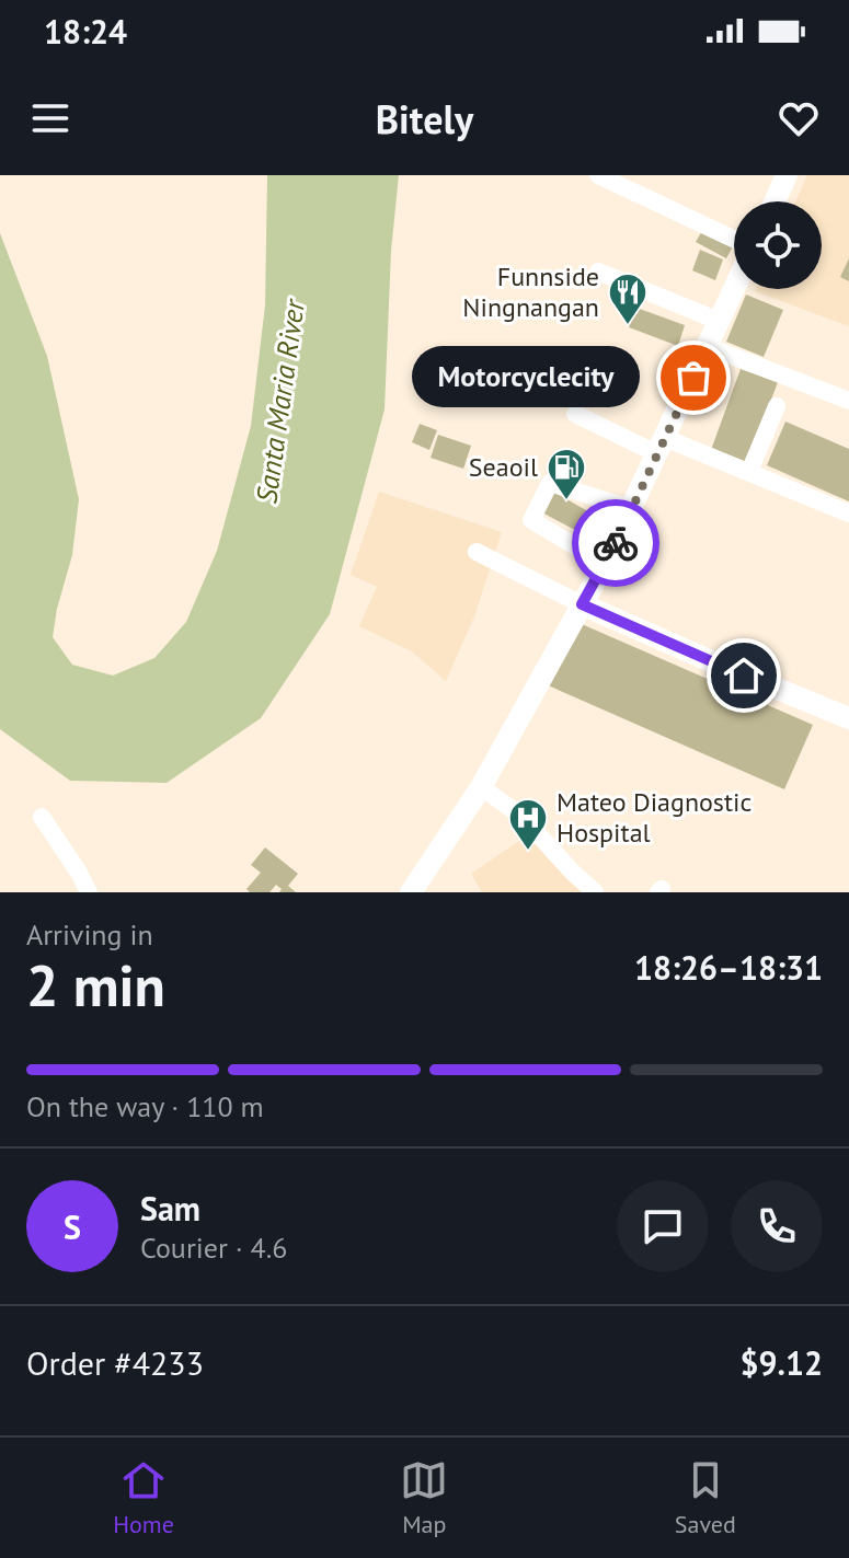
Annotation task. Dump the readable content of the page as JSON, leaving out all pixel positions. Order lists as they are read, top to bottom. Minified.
{"water":["Santa Maria River"],"places":{"restaurant":["Funnside Ningnangan"],"other":["Motorcyclecity"],"fuel station":["Seaoil"],"hospital":["Mateo Diagnostic Hospital"]},"page":{"status":"18:24","header":"Bitely","bubble":"Motorcyclecity","heading":["2 min","Arriving in","18:26–18:31"],"panel":["Sam","Courier · 4.6","Order #4233","$9.12"],"bar":"On the way · 110 m","round":"S","tabs":["Home","Map","Saved"]}}
